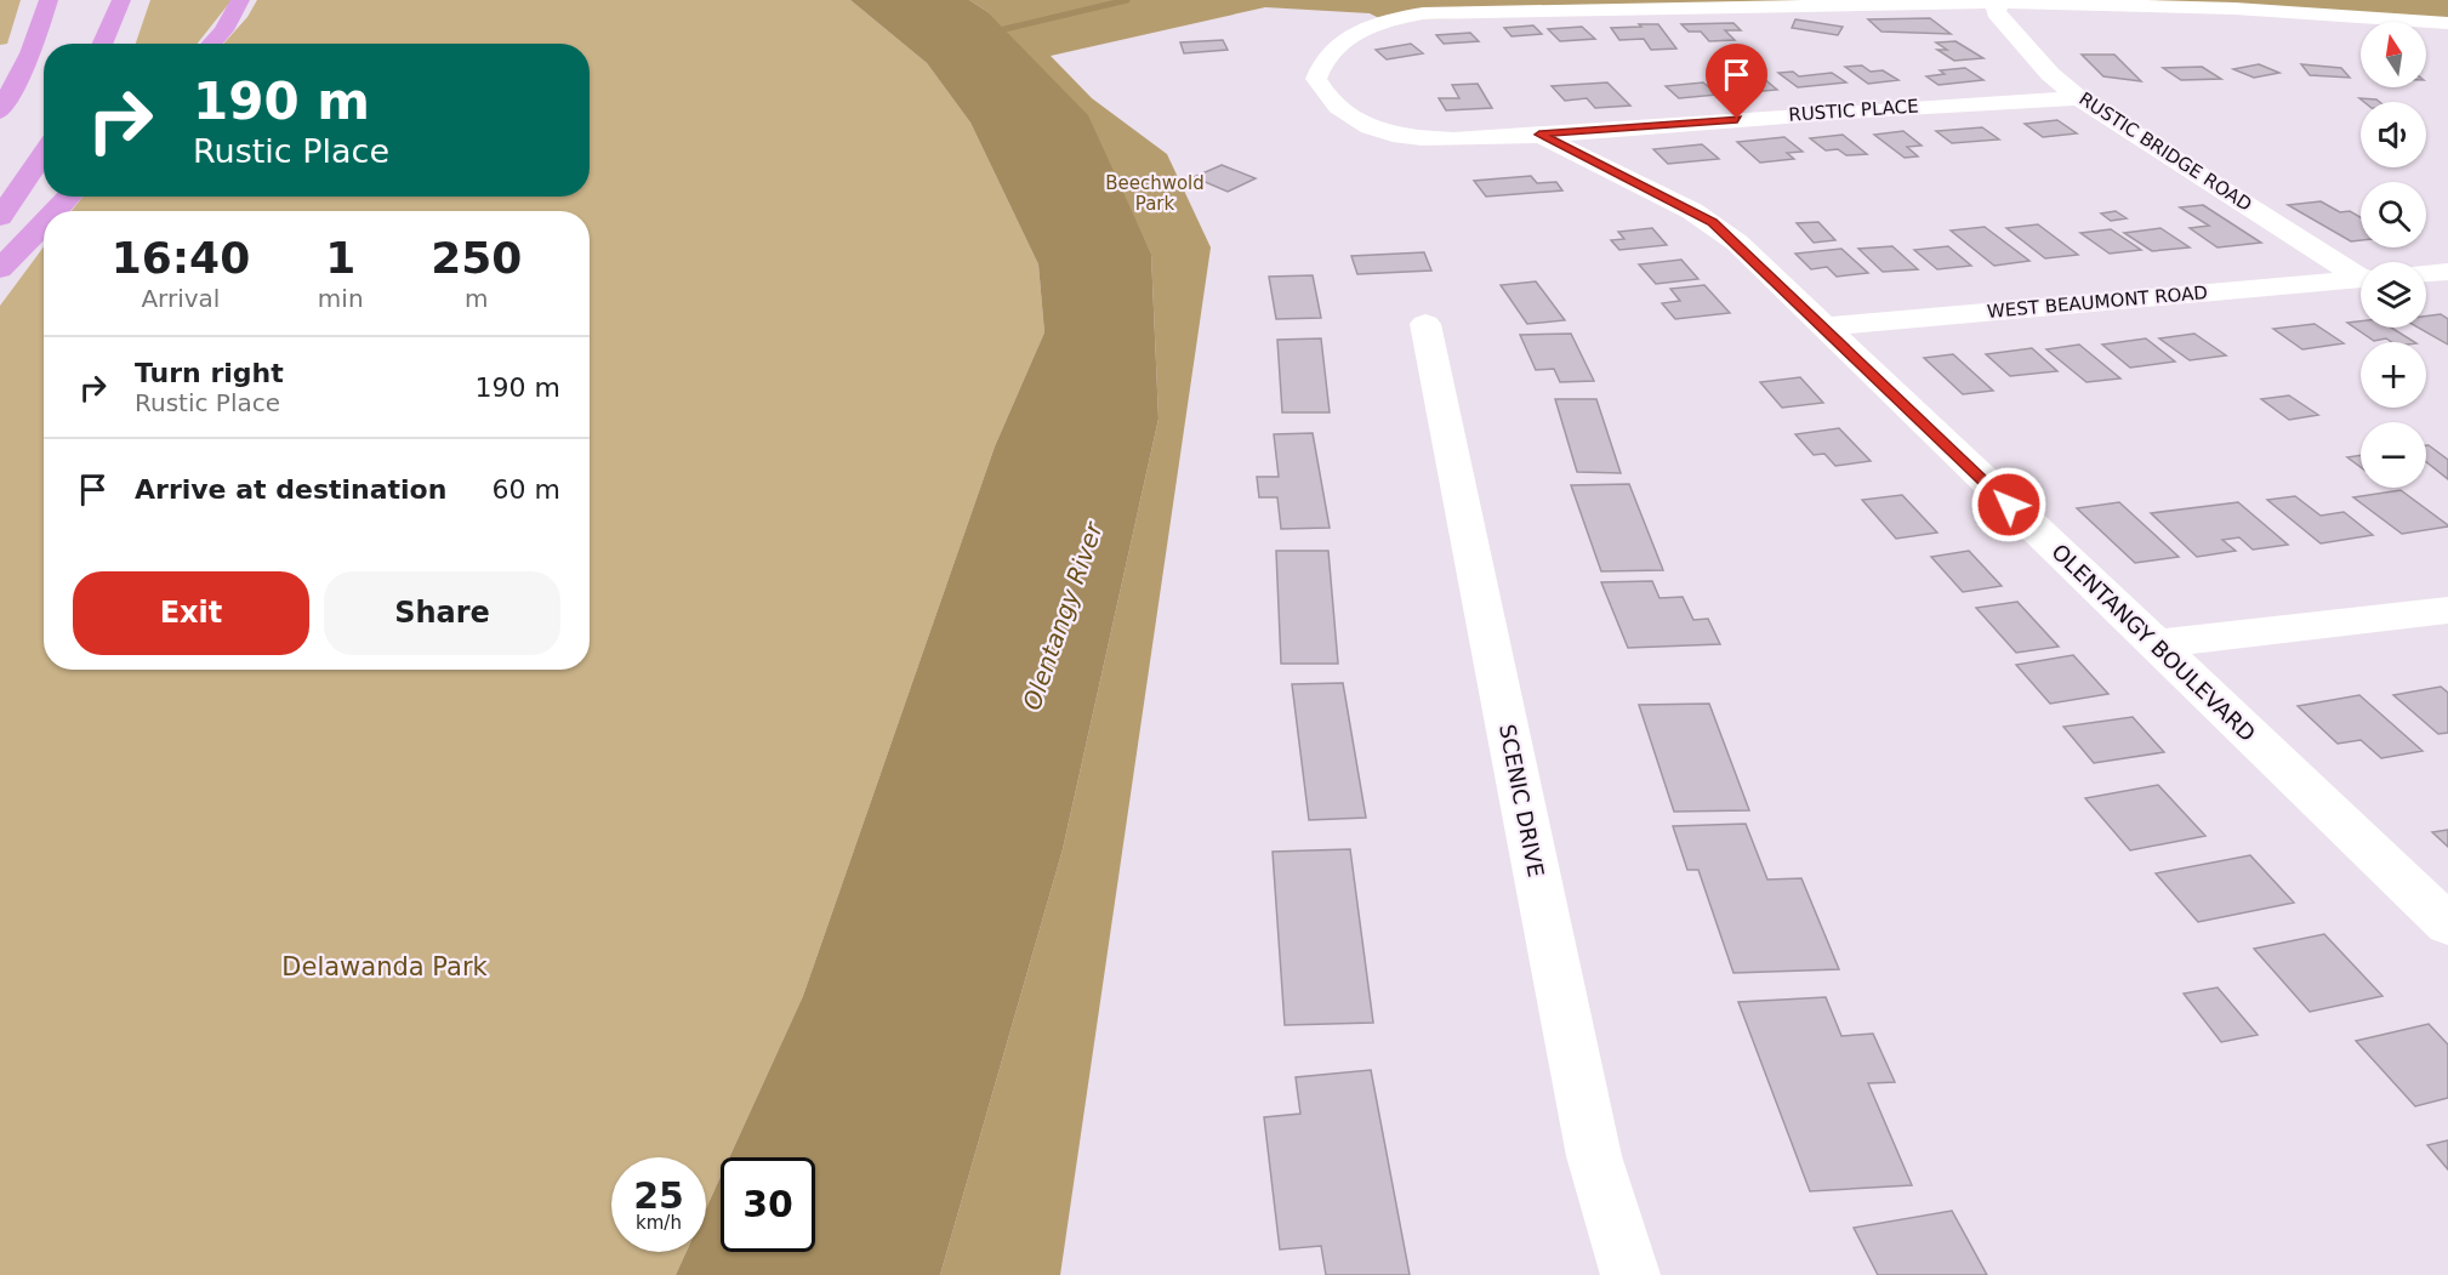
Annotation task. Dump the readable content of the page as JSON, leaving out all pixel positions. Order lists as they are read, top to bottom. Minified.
{"streets":{"street":["RUSTIC PLACE","RUSTIC BRIDGE ROAD","WEST BEAUMONT ROAD","OLENTANGY BOULEVARD","SCENIC DRIVE"]},"crossings":[["RUSTIC PLACE","RUSTIC BRIDGE ROAD"],["RUSTIC PLACE","OLENTANGY BOULEVARD"],["RUSTIC BRIDGE ROAD","OLENTANGY BOULEVARD"],["WEST BEAUMONT ROAD","OLENTANGY BOULEVARD"]],"water":["Olentangy River"],"parks":["Beechwold Park","Delawanda Park"],"north":"top","page":{"map_buttons":["+","−"],"turn":["190 m","Rustic Place"],"eta":["16:40","Arrival","1","min","250","m"],"list":[{"name":"Turn right","note":"Rustic Place","value":"190 m"},{"name":"Arrive at destination","value":"60 m"}],"buttons":["Exit","Share"],"speed":"25 km/h","limit":"30"}}
